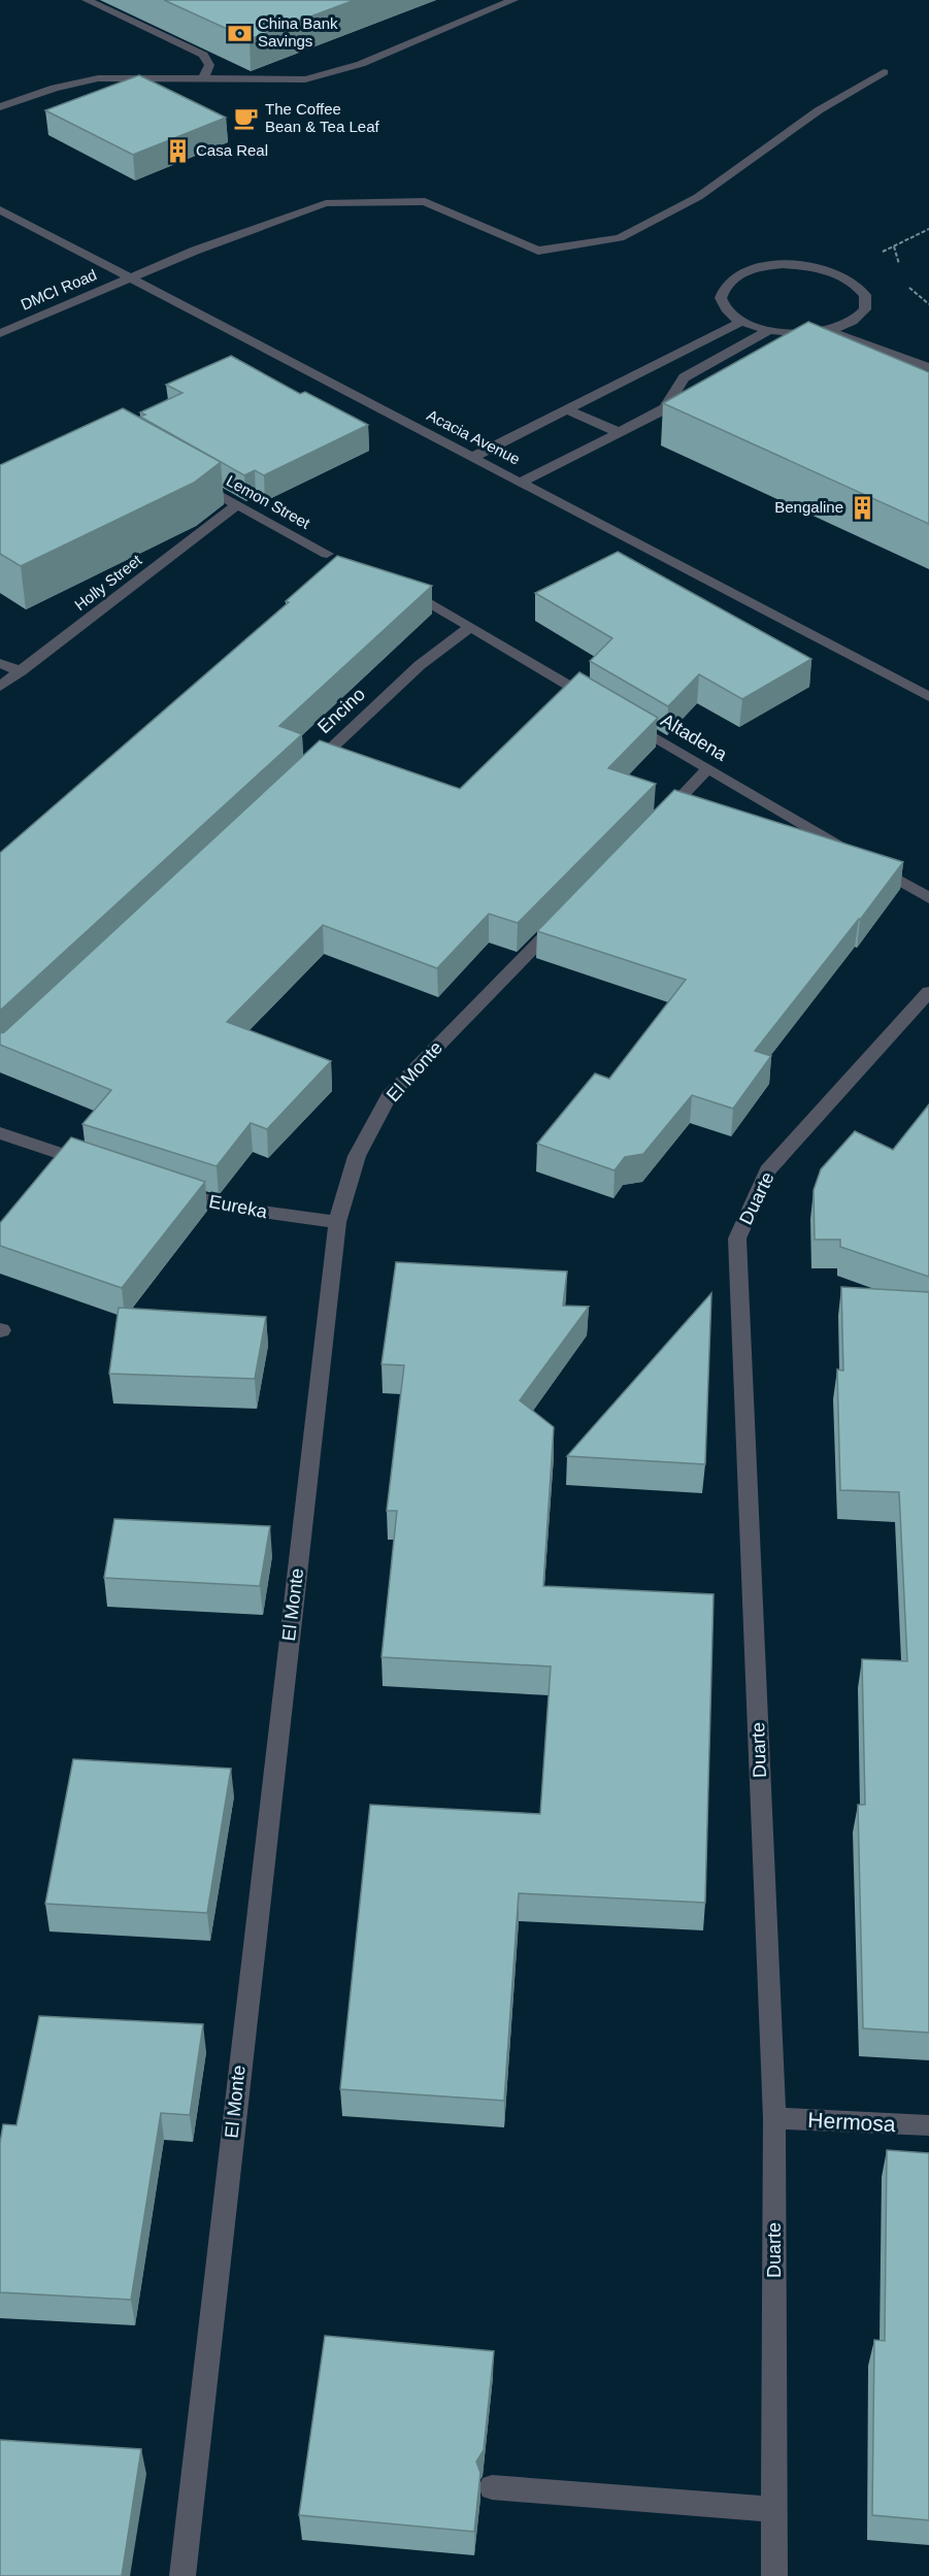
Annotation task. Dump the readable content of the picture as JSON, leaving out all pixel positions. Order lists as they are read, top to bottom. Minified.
{"streets":{"street":["DMCI Road","Acacia Avenue","Lemon Street","Holly Street","Encino","Altadena","El Monte","Duarte","Eureka","Hermosa"]},"crossings":[["DMCI Road","Acacia Avenue"],["Lemon Street","Holly Street"],["El Monte","Eureka"],["Duarte","Hermosa"]],"places":{"bank":["China Bank Savings"],"cafe":["The Coffee Bean & Tea Leaf"],"building":["Casa Real","Bengaline"]}}
